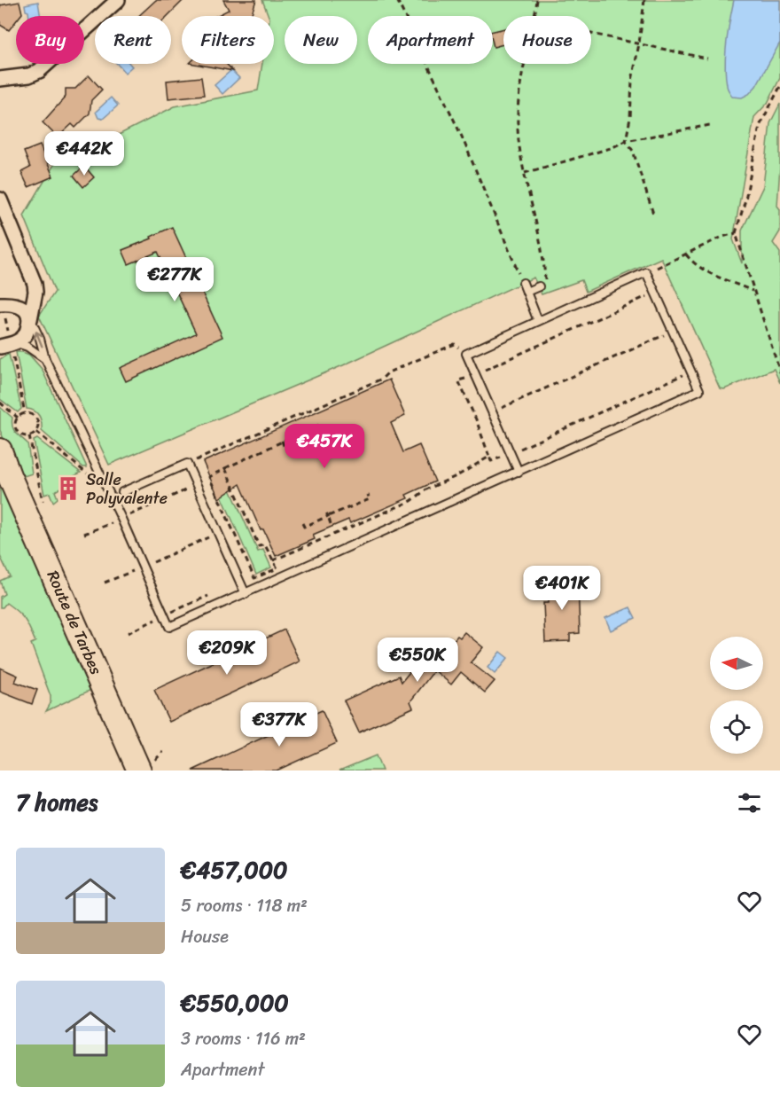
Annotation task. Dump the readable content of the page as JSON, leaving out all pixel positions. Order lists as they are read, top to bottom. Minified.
{"streets":{"main road":["Route de Tarbes"]},"places":{"building":["Salle Polyvalente"]},"north":"left","page":{"chip":["Buy","Rent","Filters","New","Apartment","House"],"price":["€442K","€277K","€457K","€401K","€209K","€550K","€377K"],"heading":"7 homes","list":[{"name":"€457,000","note":"5 rooms · 118 m² · House"},{"name":"€550,000","note":"3 rooms · 116 m² · Apartment"}]}}
